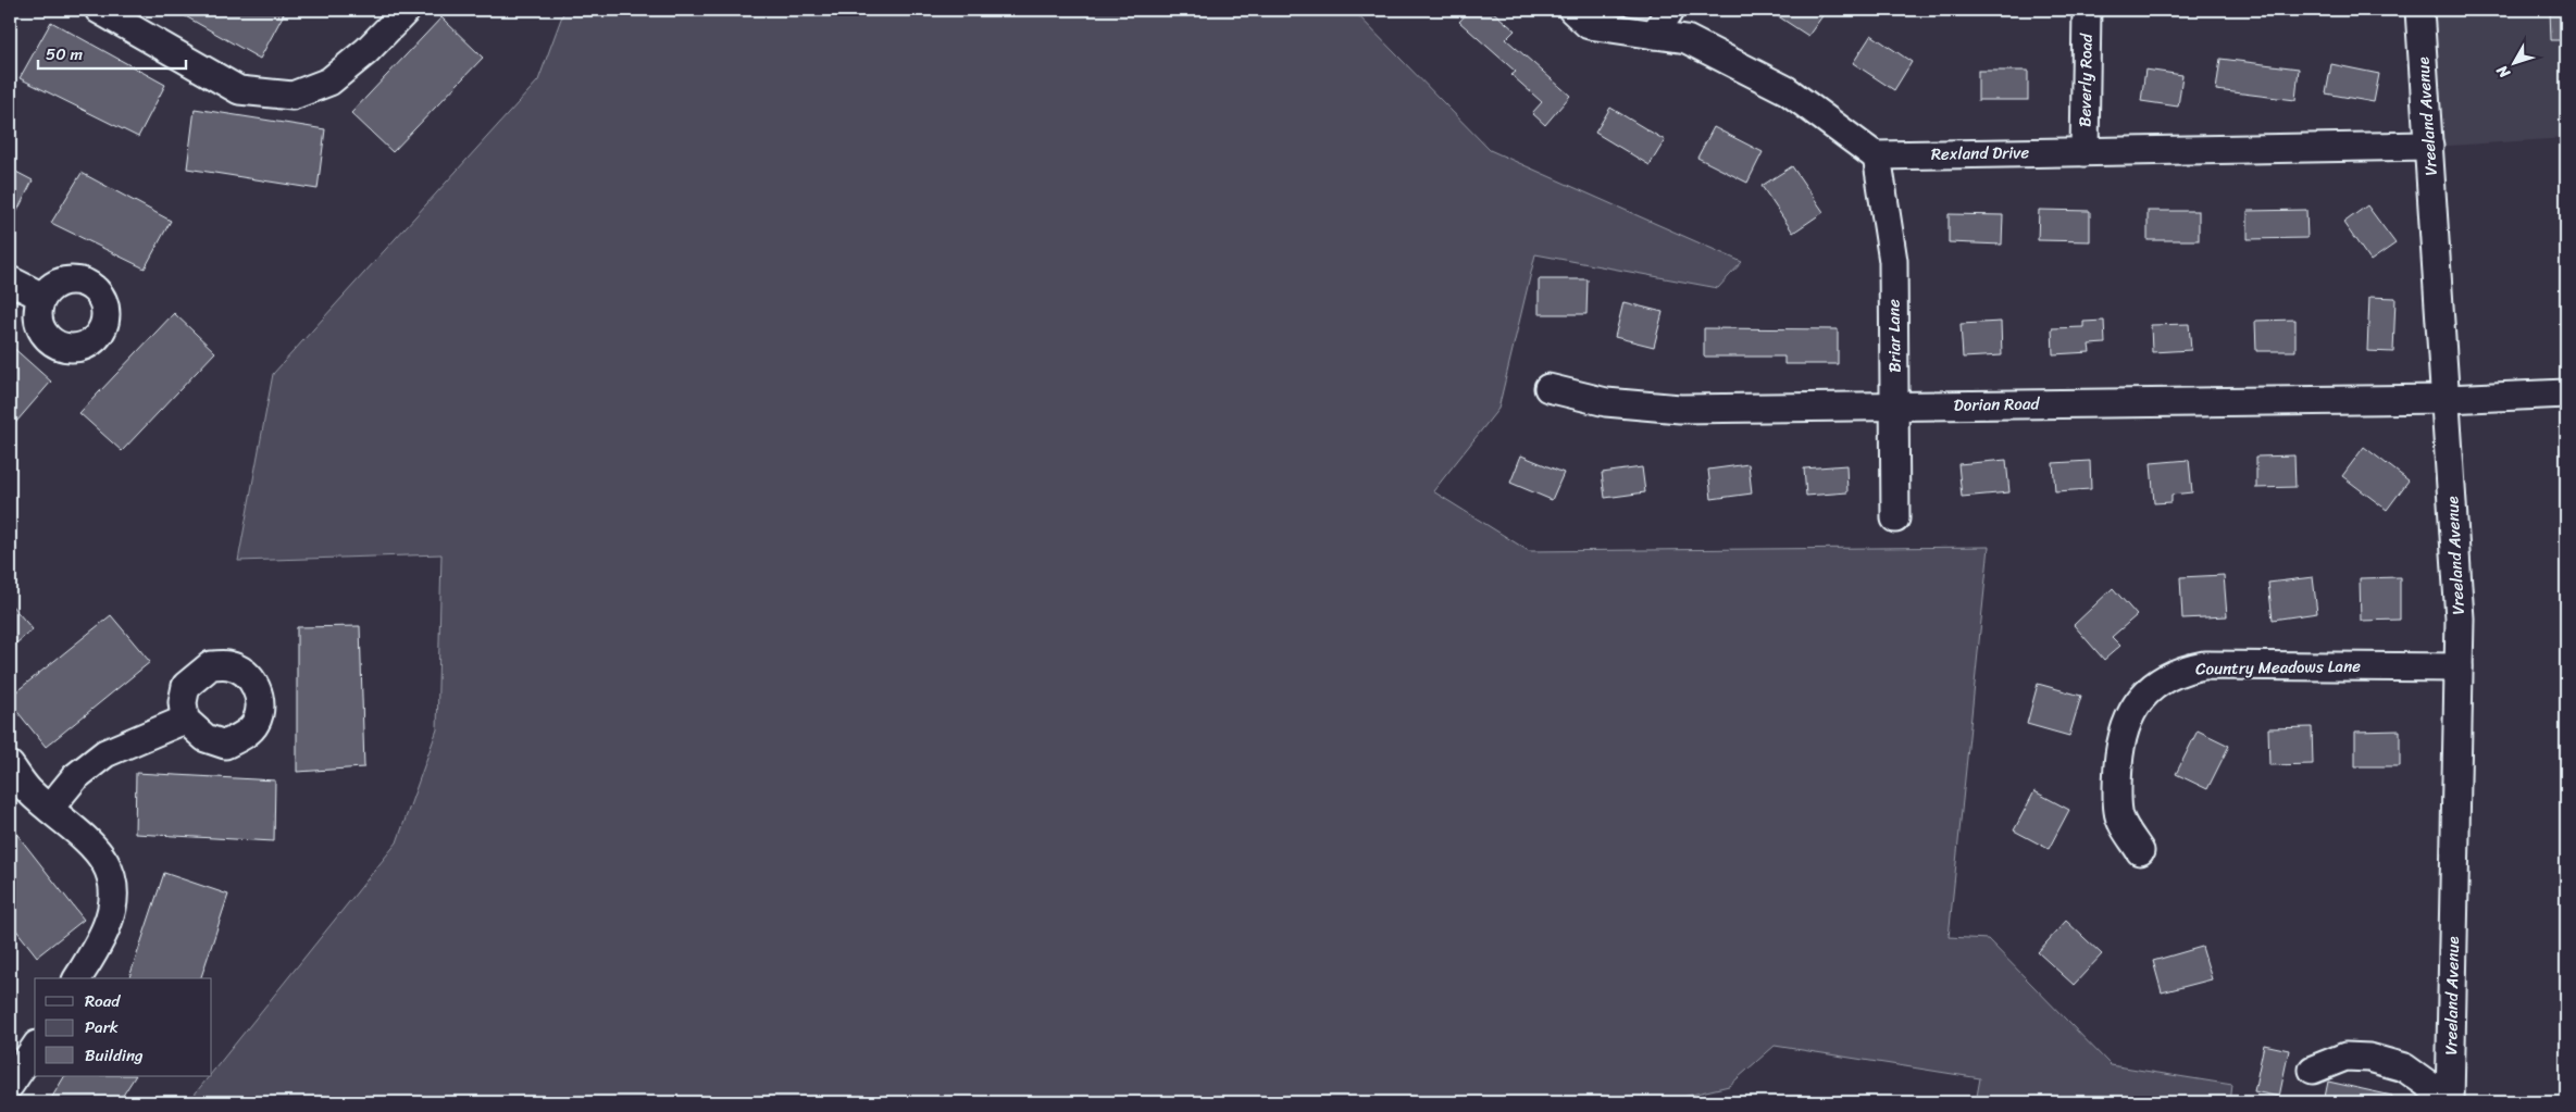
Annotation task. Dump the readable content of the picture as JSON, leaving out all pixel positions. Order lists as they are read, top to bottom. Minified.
{"streets":{"street":["Beverly Road","Vreeland Avenue","Rexland Drive","Briar Lane","Dorian Road","Country Meadows Lane"]},"crossings":[["Beverly Road","Rexland Drive"],["Vreeland Avenue","Rexland Drive"],["Vreeland Avenue","Dorian Road"],["Vreeland Avenue","Country Meadows Lane"],["Rexland Drive","Briar Lane"],["Briar Lane","Dorian Road"]],"legend":["Road","Park","Building"],"scale_bar":"50 m","north":"bottom left"}
